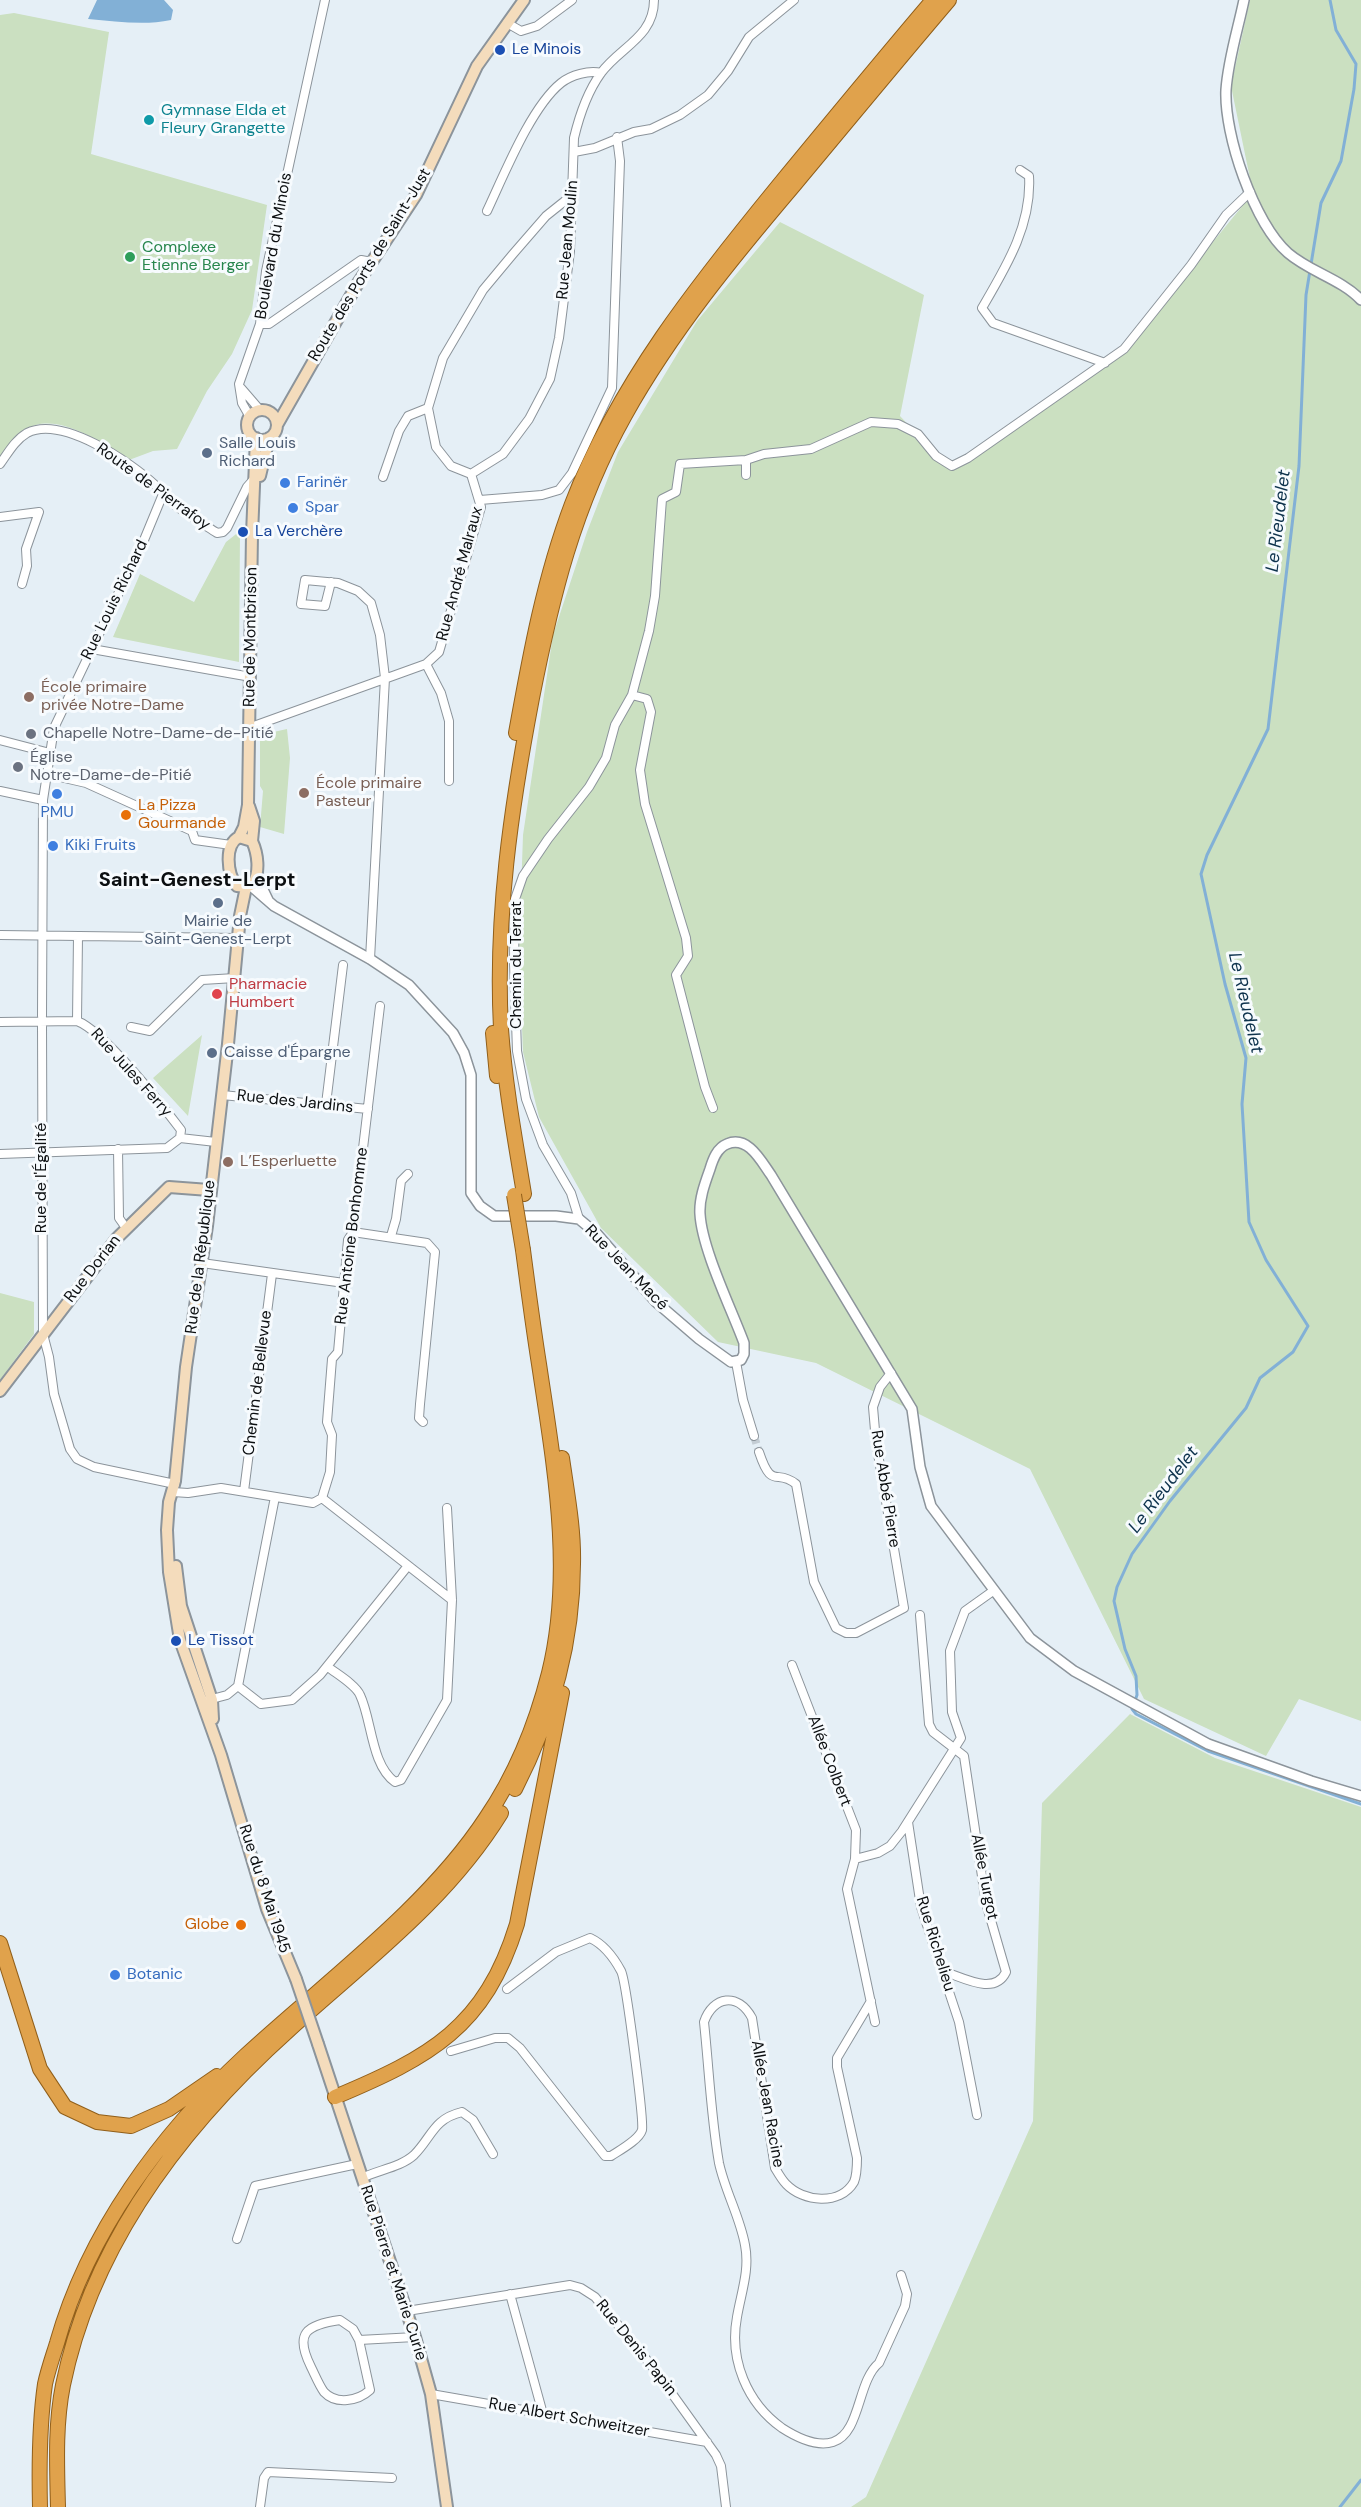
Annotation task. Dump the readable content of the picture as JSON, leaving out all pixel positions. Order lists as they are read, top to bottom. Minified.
{"streets":{"main road":["Route des Ports de Saint-Just","Rue de Montbrison","Rue de la République","Rue Dorian","Rue du 8 Mai 1945","Rue Pierre et Marie Curie"],"street":["Rue Jean Moulin","Boulevard du Minois","Route de Pierrafoy","Rue André Malraux","Rue Louis Richard","Chemin du Terrat","Rue Jules Ferry","Rue des Jardins","Rue de l'Égalité","Rue Antoine Bonhomme","Rue Jean Macé","Chemin de Bellevue","Rue Abbé Pierre","Allée Colbert","Allée Turgot","Rue Richelieu","Allée Jean Racine","Rue Denis Papin","Rue Albert Schweitzer"]},"crossings":[["Rue Jean Moulin","Rue André Malraux"],["Route des Ports de Saint-Just","Rue de Montbrison"],["Route de Pierrafoy","Rue Louis Richard"],["Route de Pierrafoy","Rue de Montbrison"],["Rue Louis Richard","Rue de l'Égalité"],["Chemin du Terrat","Rue Jean Macé"],["Rue des Jardins","Rue Antoine Bonhomme"],["Rue des Jardins","Rue de la République"],["Rue de l'Égalité","Rue de la République"],["Rue de l'Égalité","Rue Dorian"],["Rue de l'Égalité","Rue du 8 Mai 1945"],["Rue de la République","Rue Jean Macé"],["Rue de la République","Rue Dorian"],["Rue de la République","Rue du 8 Mai 1945"],["Allée Colbert","Allée Jean Racine"],["Allée Turgot","Rue Richelieu"],["Rue du 8 Mai 1945","Rue Pierre et Marie Curie"],["Rue Pierre et Marie Curie","Rue Denis Papin"],["Rue Pierre et Marie Curie","Rue Albert Schweitzer"],["Rue Denis Papin","Rue Albert Schweitzer"]],"districts":["Saint-Genest-Lerpt"],"water":["Le Rieudelet"],"places":["Le Minois","Gymnase Elda et Fleury Grangette","Complexe Etienne Berger","Salle Louis Richard","Farinër","Spar","La Verchère","École primaire privée Notre-Dame","Chapelle Notre-Dame-de-Pitié","Église Notre-Dame-de-Pitié","École primaire Pasteur","PMU","La Pizza Gourmande","Kiki Fruits","Mairie de Saint-Genest-Lerpt","Pharmacie Humbert","Caisse d'Épargne","L’Esperluette","Le Tissot","Globe","Botanic"]}
